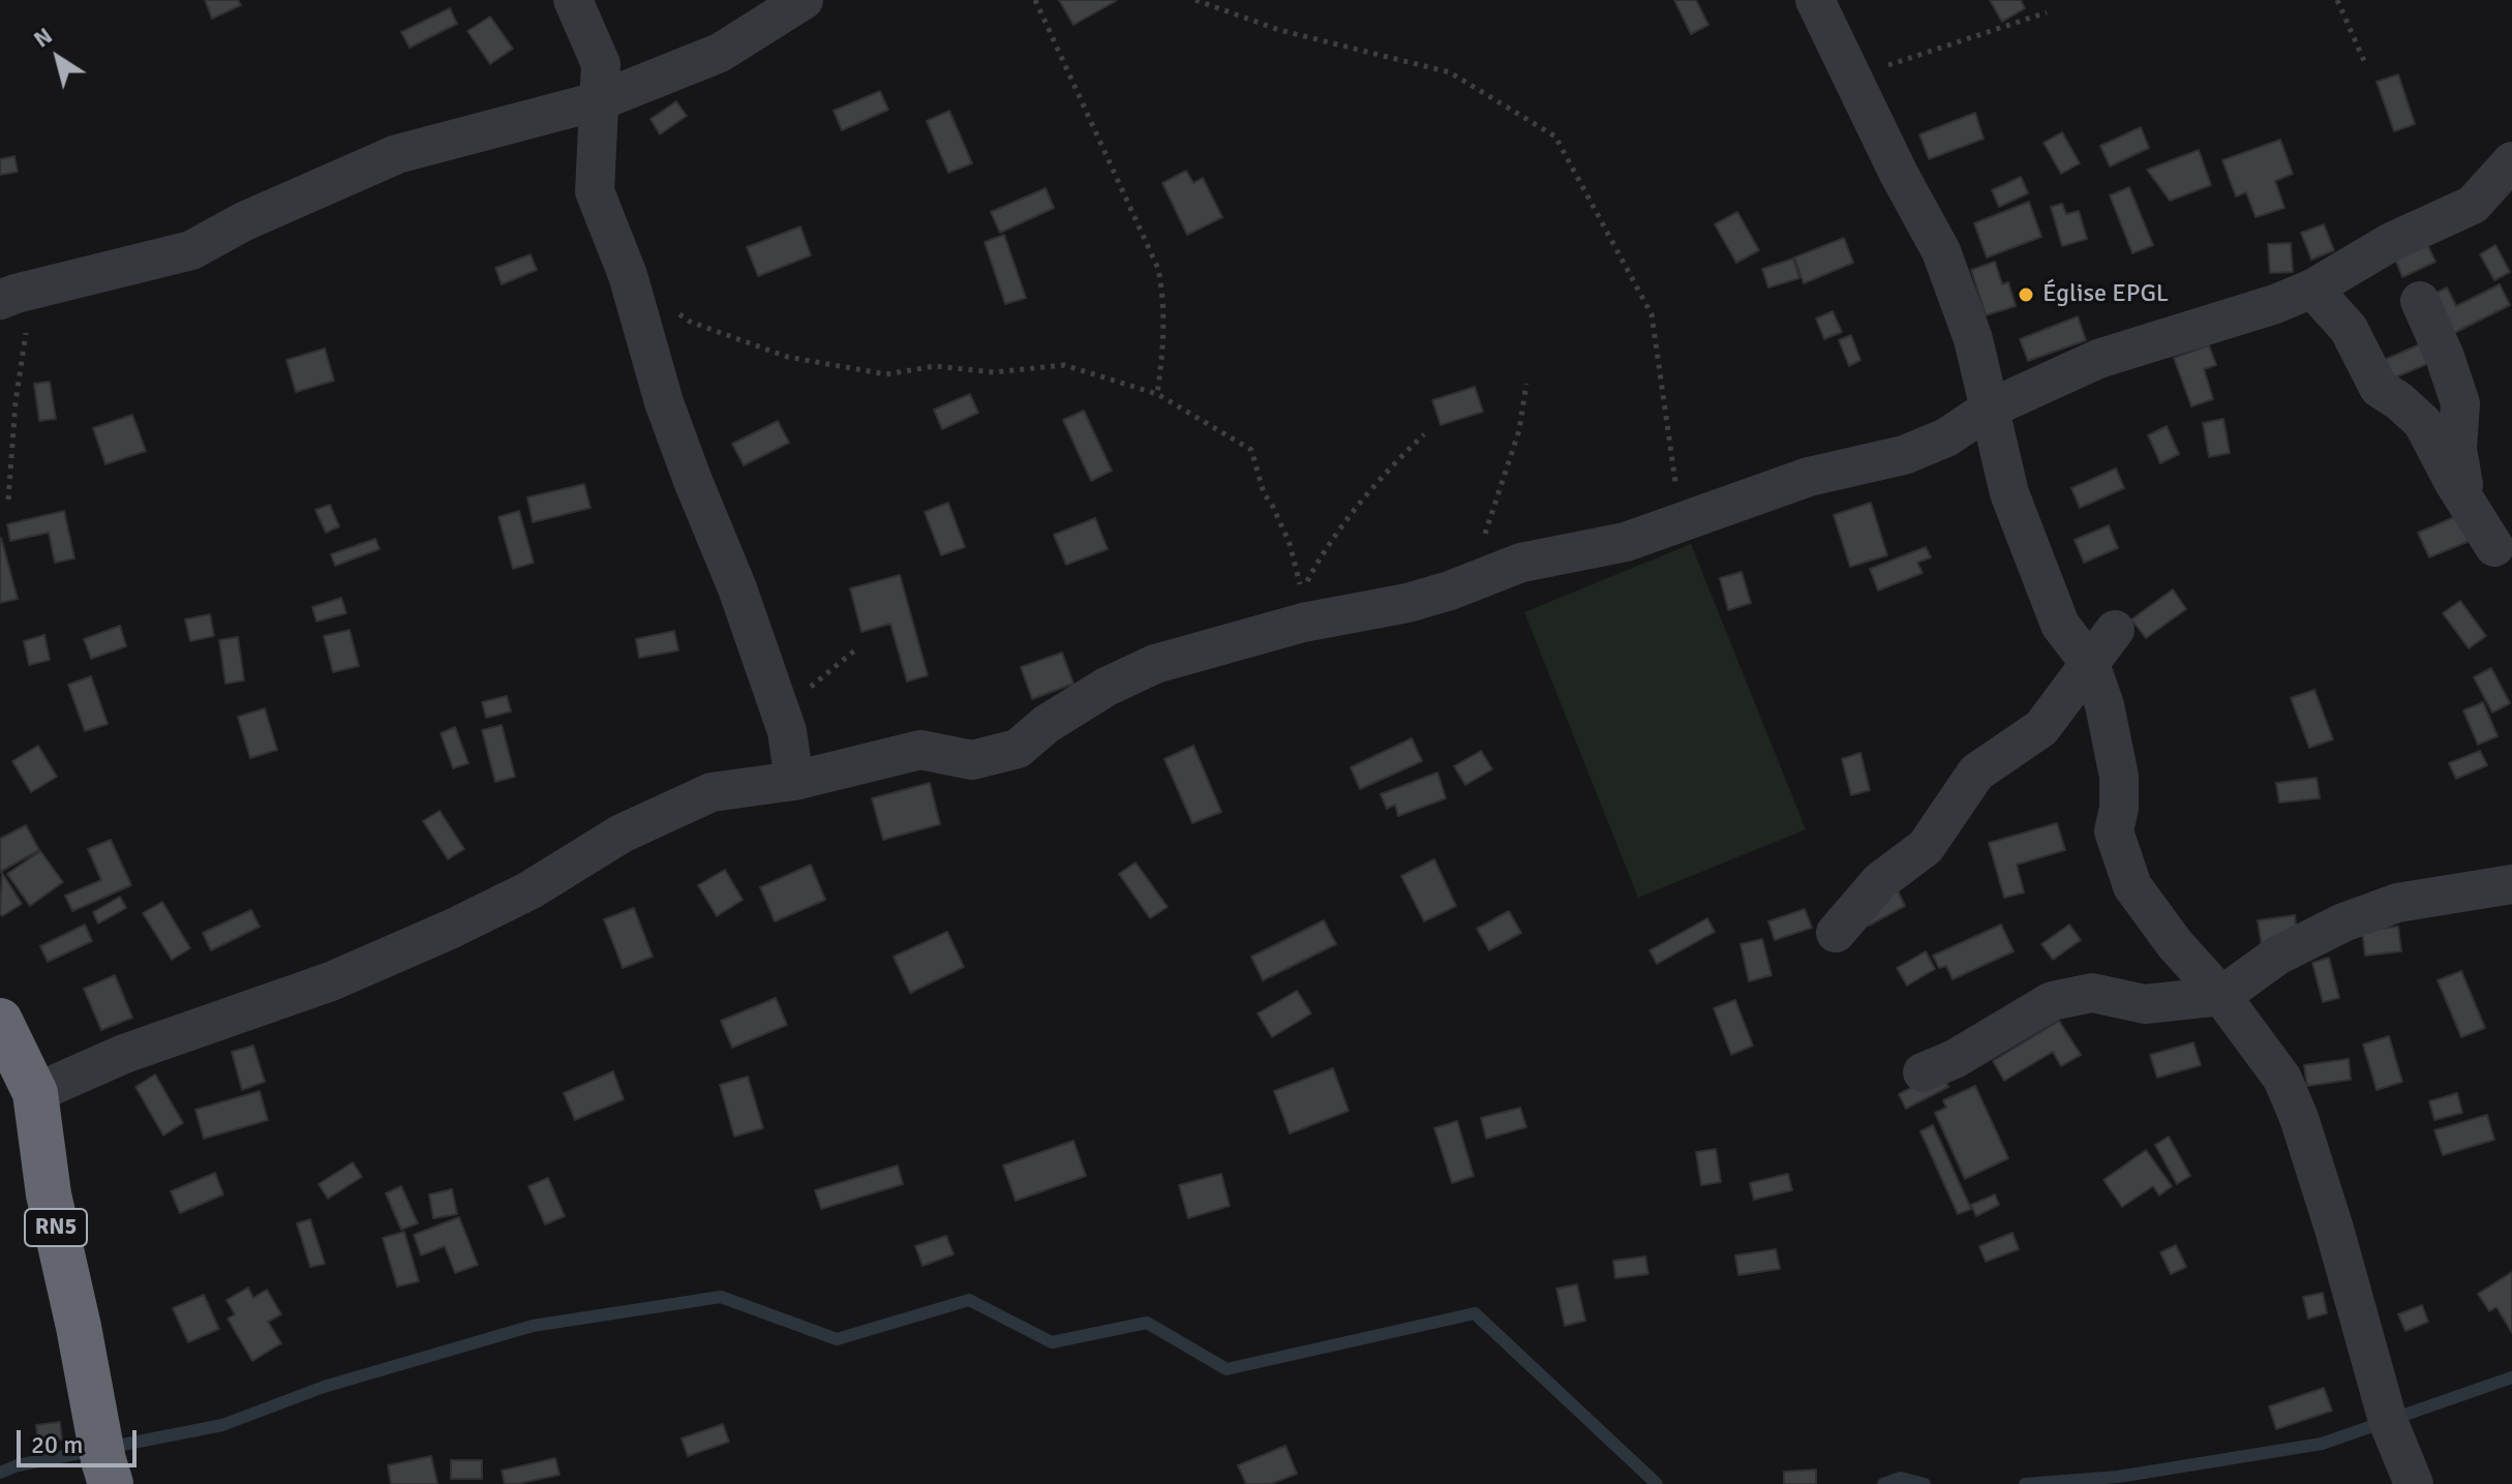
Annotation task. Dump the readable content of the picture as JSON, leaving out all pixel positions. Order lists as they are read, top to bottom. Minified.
{"streets":{"highway":["RN5"]},"places":["Église EPGL"],"scale_bar":"20 m","north":"top left"}
